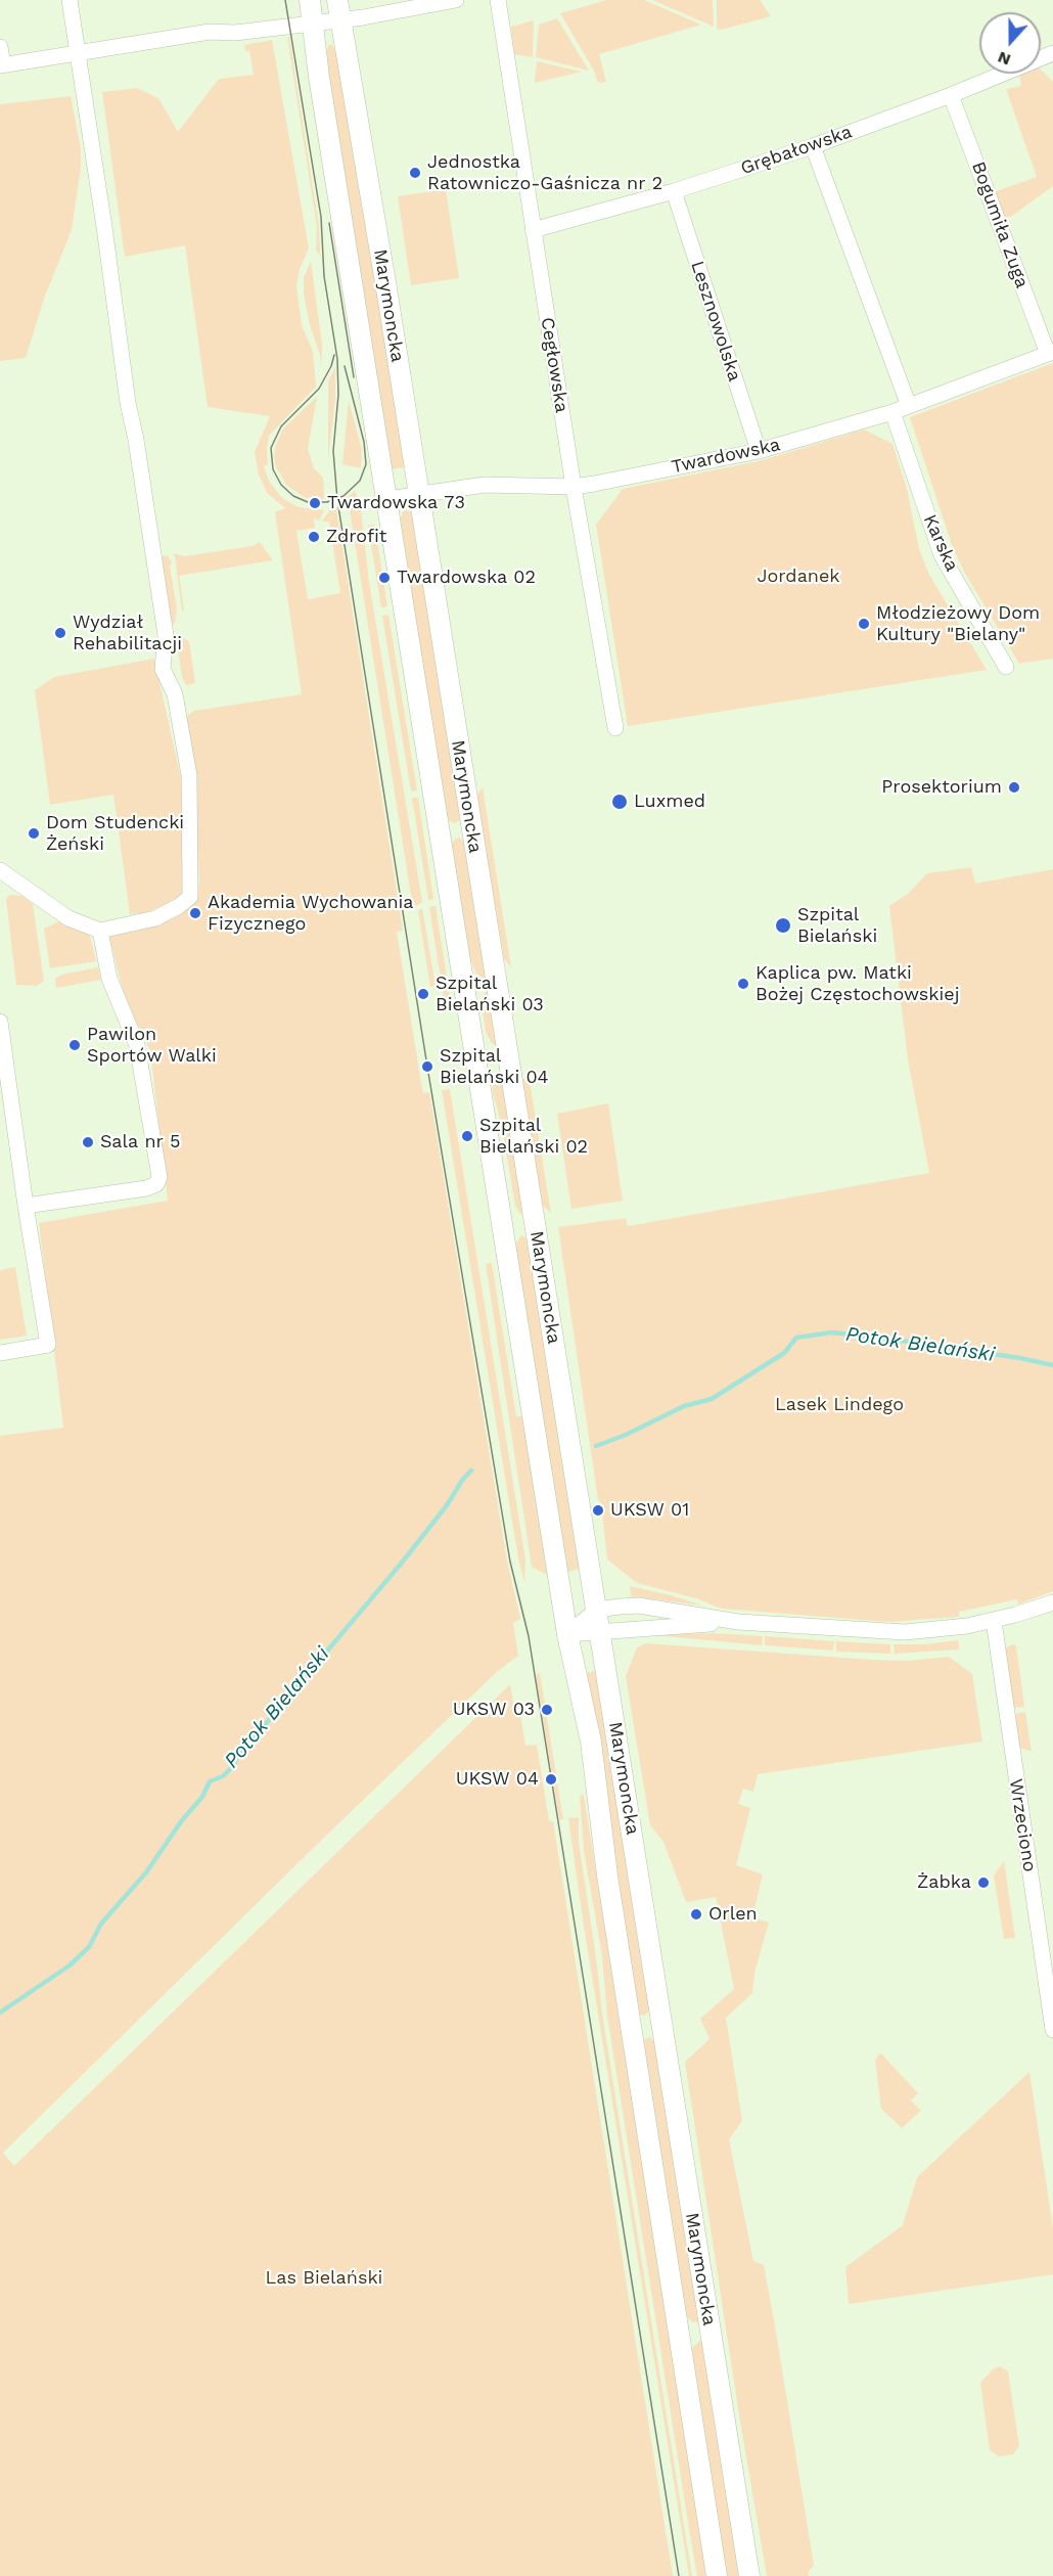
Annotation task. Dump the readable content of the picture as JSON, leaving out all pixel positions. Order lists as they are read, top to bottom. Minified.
{"streets":{"main road":["Marymoncka"],"street":["Grębałowska","Bogumiła Zuga","Lesznowolska","Cegłowska","Twardowska","Karska","Wrzeciono"]},"crossings":[["Grębałowska","Bogumiła Zuga"],["Grębałowska","Lesznowolska"],["Grębałowska","Cegłowska"],["Bogumiła Zuga","Twardowska"],["Marymoncka","Twardowska"],["Lesznowolska","Twardowska"],["Cegłowska","Twardowska"],["Twardowska","Karska"]],"water":["Potok Bielański"],"parks":["Jordanek","Lasek Lindego","Las Bielański"],"places":["Jednostka Ratowniczo-Gaśnicza nr 2","Twardowska 73","Zdrofit","Twardowska 02","Młodzieżowy Dom Kultury \"Bielany\"","Wydział Rehabilitacji","Prosektorium","Luxmed","Dom Studencki Żeński","Akademia Wychowania Fizycznego","Szpital Bielański","Kaplica pw. Matki Bożej Częstochowskiej","Szpital Bielański 03","Pawilon Sportów Walki","Szpital Bielański 04","Szpital Bielański 02","Sala nr 5","UKSW 01","UKSW 03","UKSW 04","Żabka","Orlen"],"north":"bottom"}
